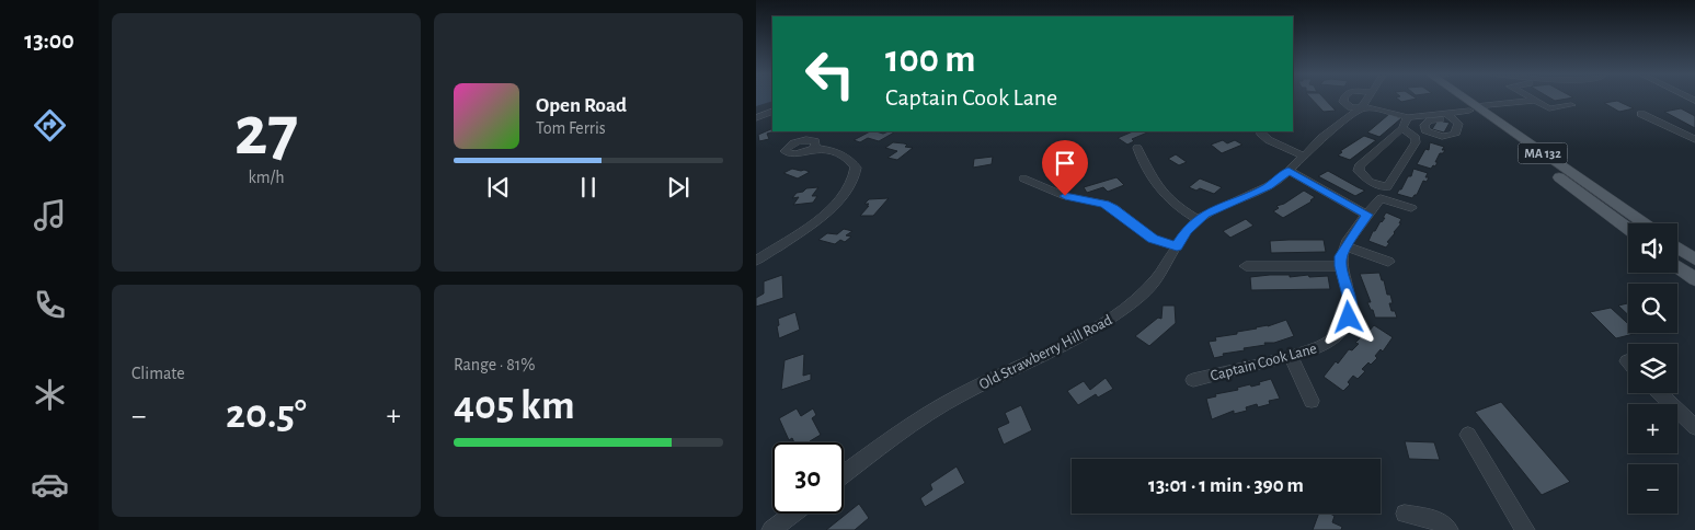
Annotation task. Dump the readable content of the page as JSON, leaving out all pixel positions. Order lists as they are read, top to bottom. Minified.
{"streets":{"main road":["MA 132"],"street":["Old Strawberry Hill Road","Captain Cook Lane"]},"page":{"tabs":"13:00","tile":[["27","km/h"],"Climate",["Range · 81%","405 km"]],"turn":["100 m","Captain Cook Lane"],"song":["Open Road","Tom Ferris"],"map_buttons":["+","−"],"heat":["−","20.5°","+"],"limit":"30","trip":"13:01 · 1 min · 390 m"}}
